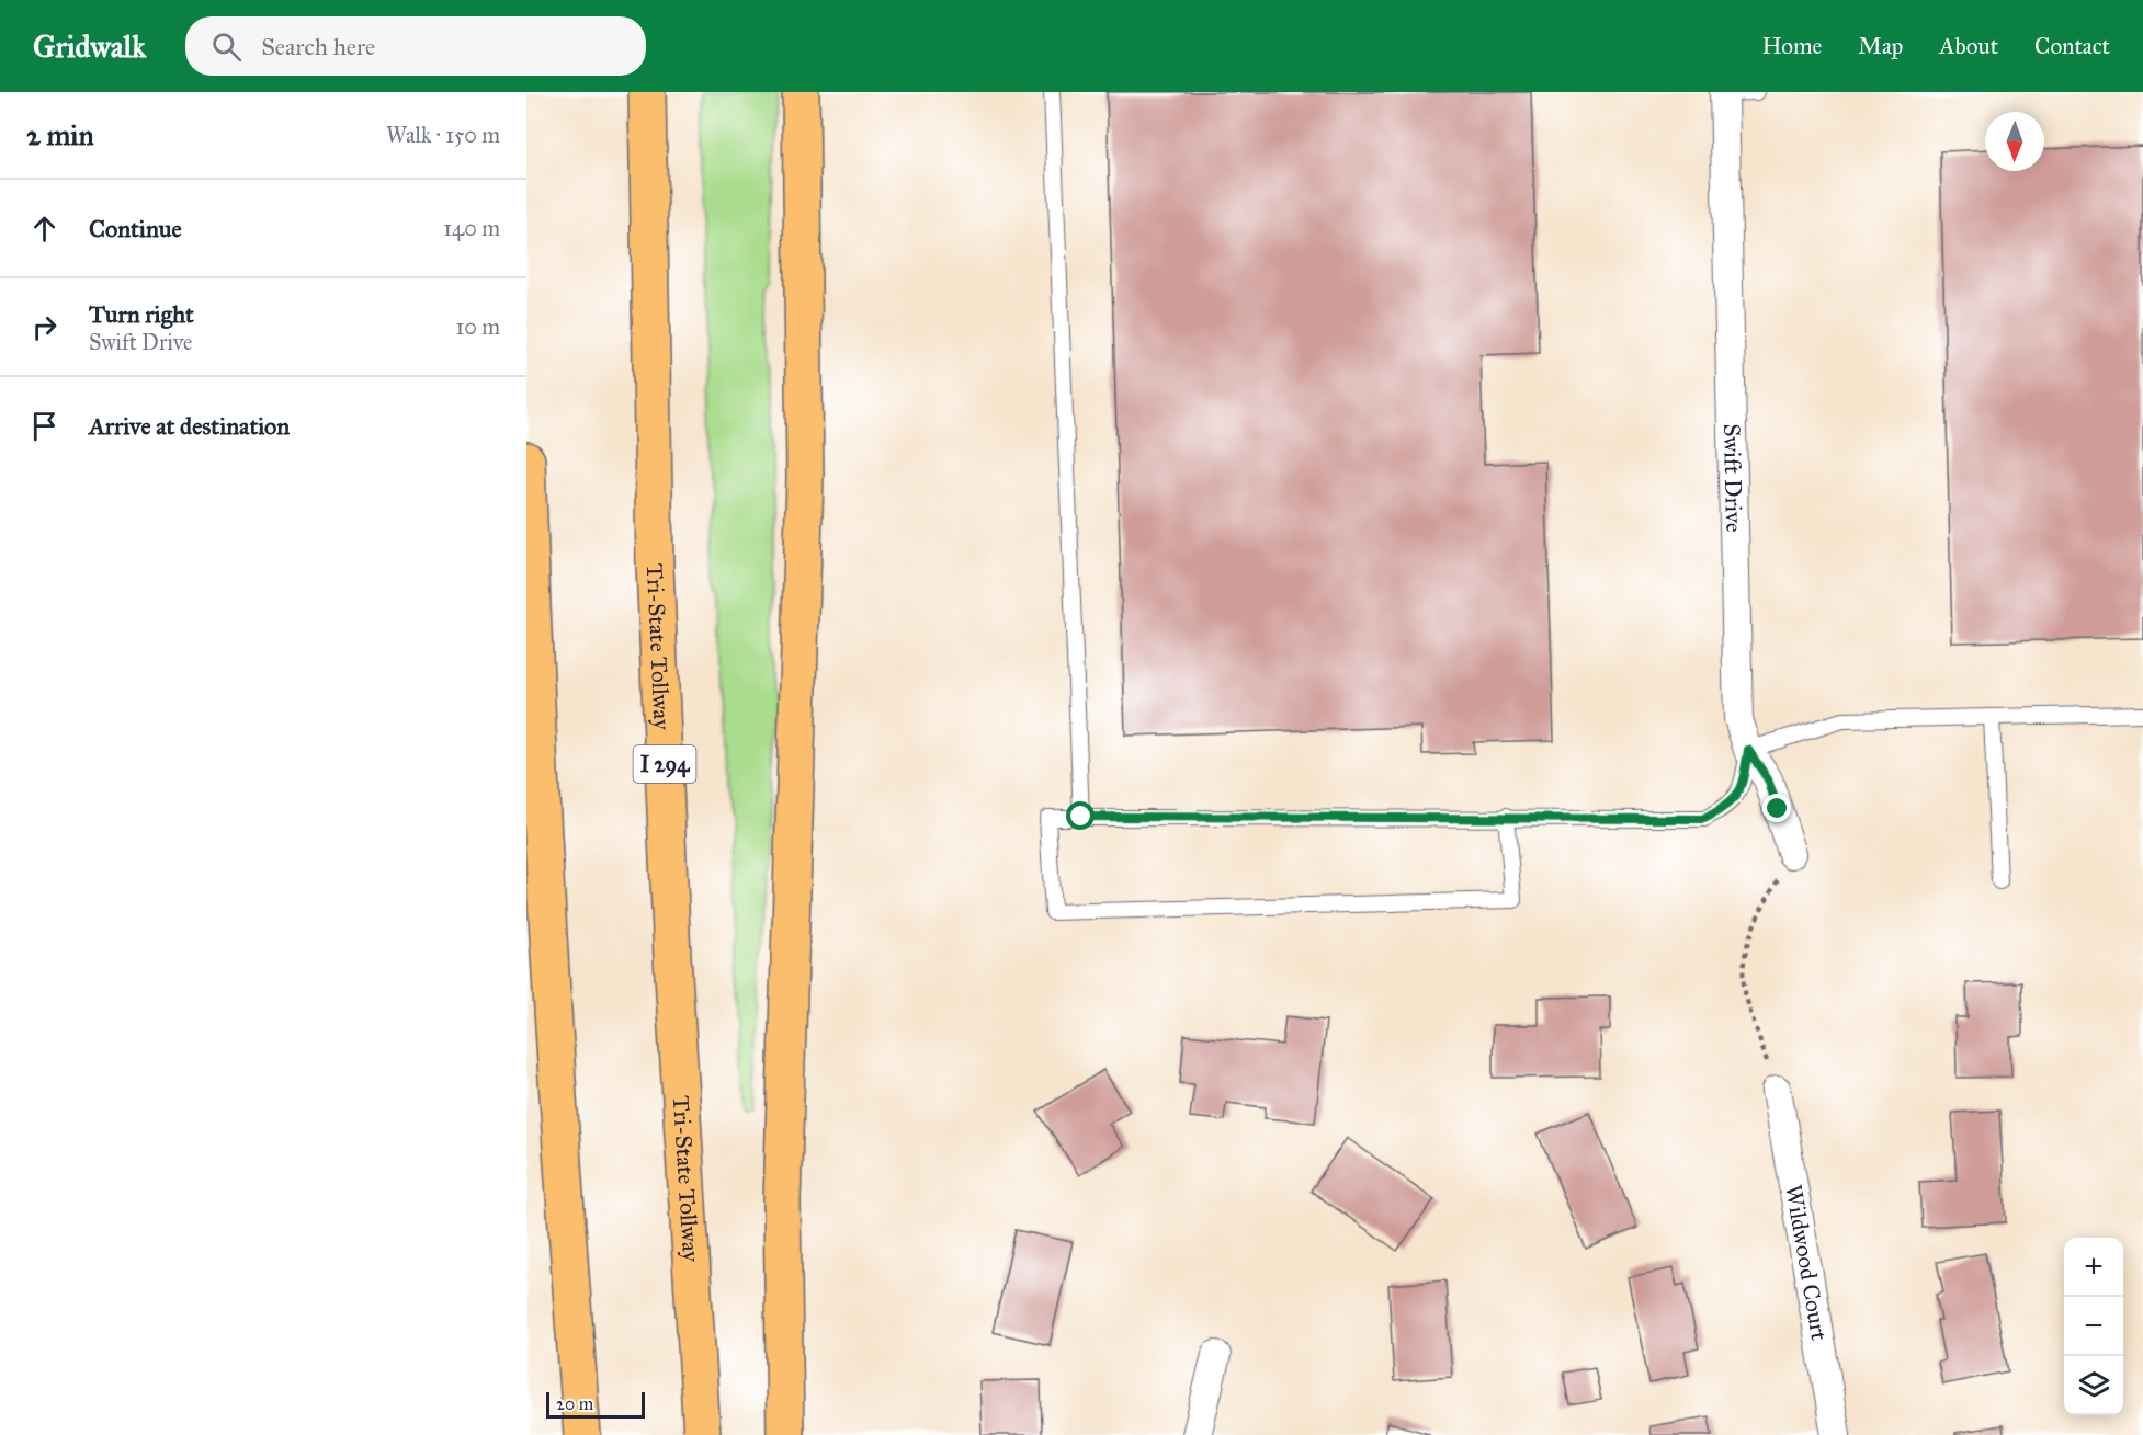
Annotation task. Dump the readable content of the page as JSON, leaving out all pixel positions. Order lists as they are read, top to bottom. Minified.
{"streets":{"highway":["Tri-State Tollway","I 294"],"street":["Swift Drive","Wildwood Court"]},"scale_bar":"20 m","north":"bottom","page":{"header":"Gridwalk","search":"Search here","nav":["Home","Map","About","Contact"],"heading":["2 min","Walk · 150 m"],"list":[["Continue","140 m"],["Turn right","Swift Drive","10 m"],"Arrive at destination"],"map_buttons":["+","−"],"scale":"20 m"}}
